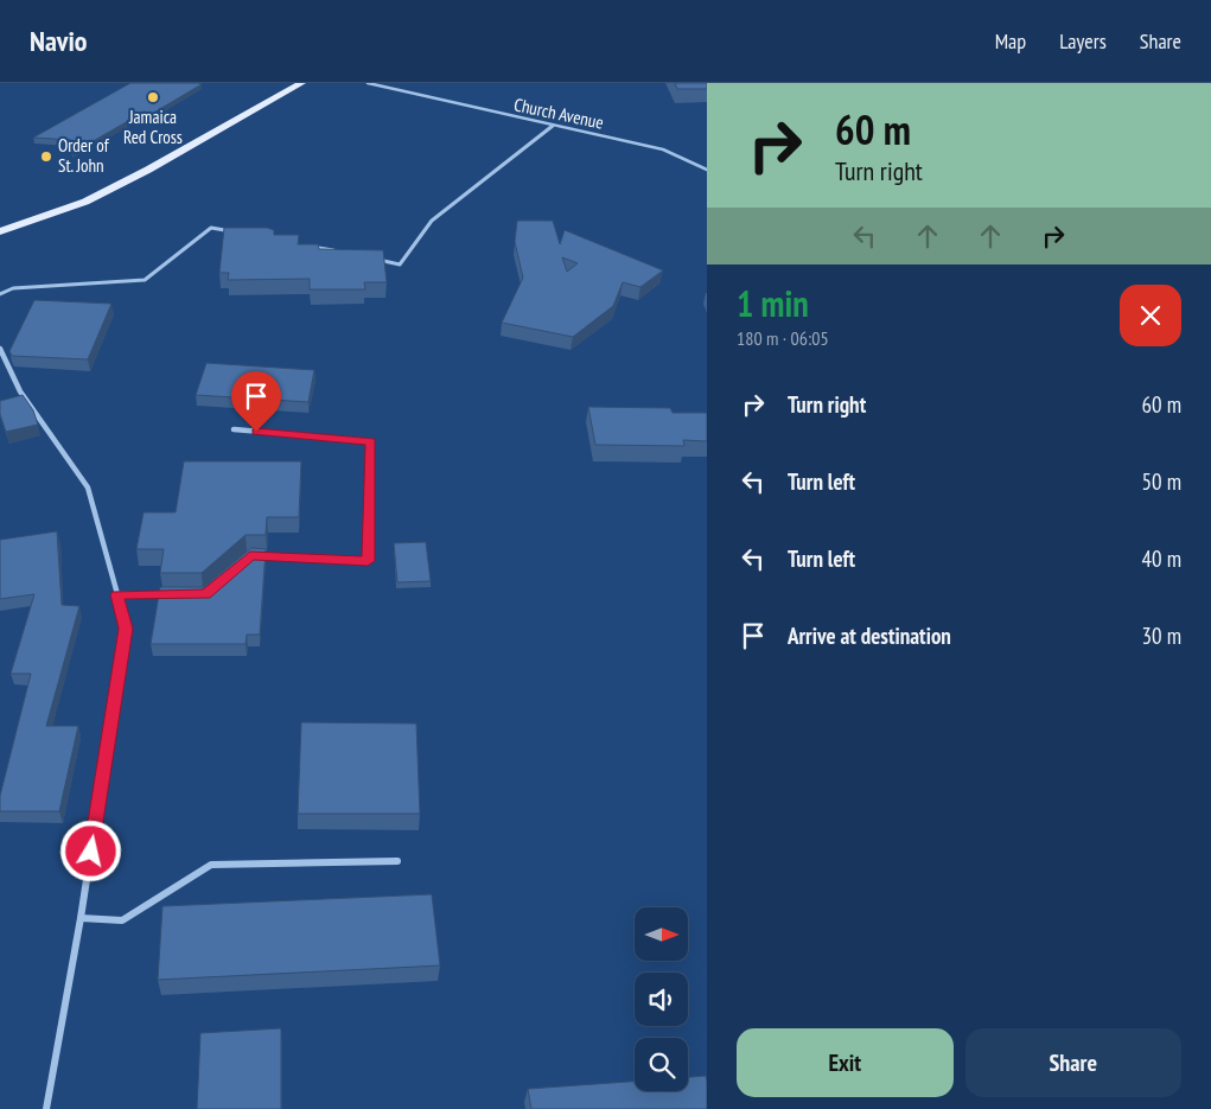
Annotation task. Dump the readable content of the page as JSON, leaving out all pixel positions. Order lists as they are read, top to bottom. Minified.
{"streets":{"lane":["Church Avenue"]},"places":["Jamaica Red Cross","Order of St. John"],"north":"right","page":{"header":"Navio","nav":["Map","Layers","Share"],"turn":["60 m","Turn right"],"heading":["1 min","180 m · 06:05"],"list":[{"name":"Turn right","value":"60 m"},{"name":"Turn left","value":"50 m"},{"name":"Turn left","value":"40 m"},{"name":"Arrive at destination","value":"30 m"}],"buttons":["Exit","Share"]}}
